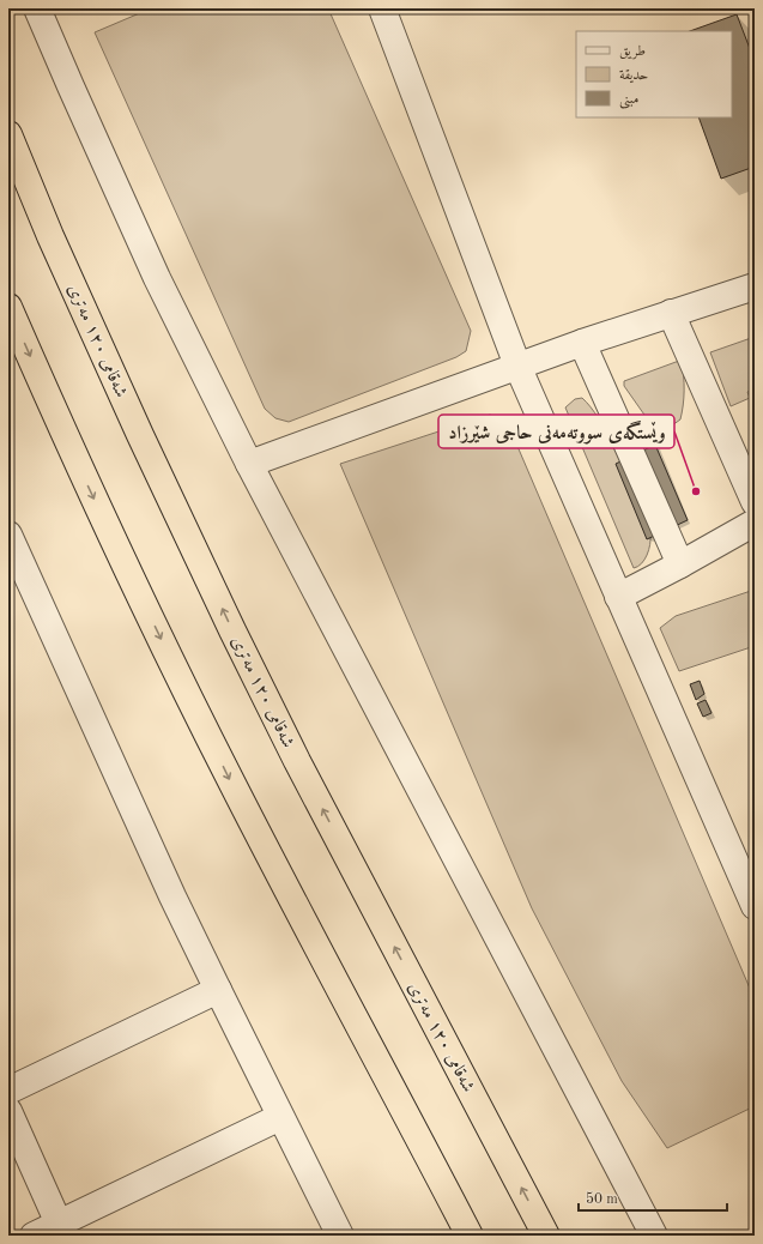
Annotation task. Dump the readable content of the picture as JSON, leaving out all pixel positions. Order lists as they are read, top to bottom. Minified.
{"streets":{"highway":["شەقامی ١٢٠ مەتری"]},"places":["وێستگەی سووتەمەنی حاجی شێرزاد"],"legend":["طريق","حديقة","مبنى"],"scale_bar":"50 m"}
